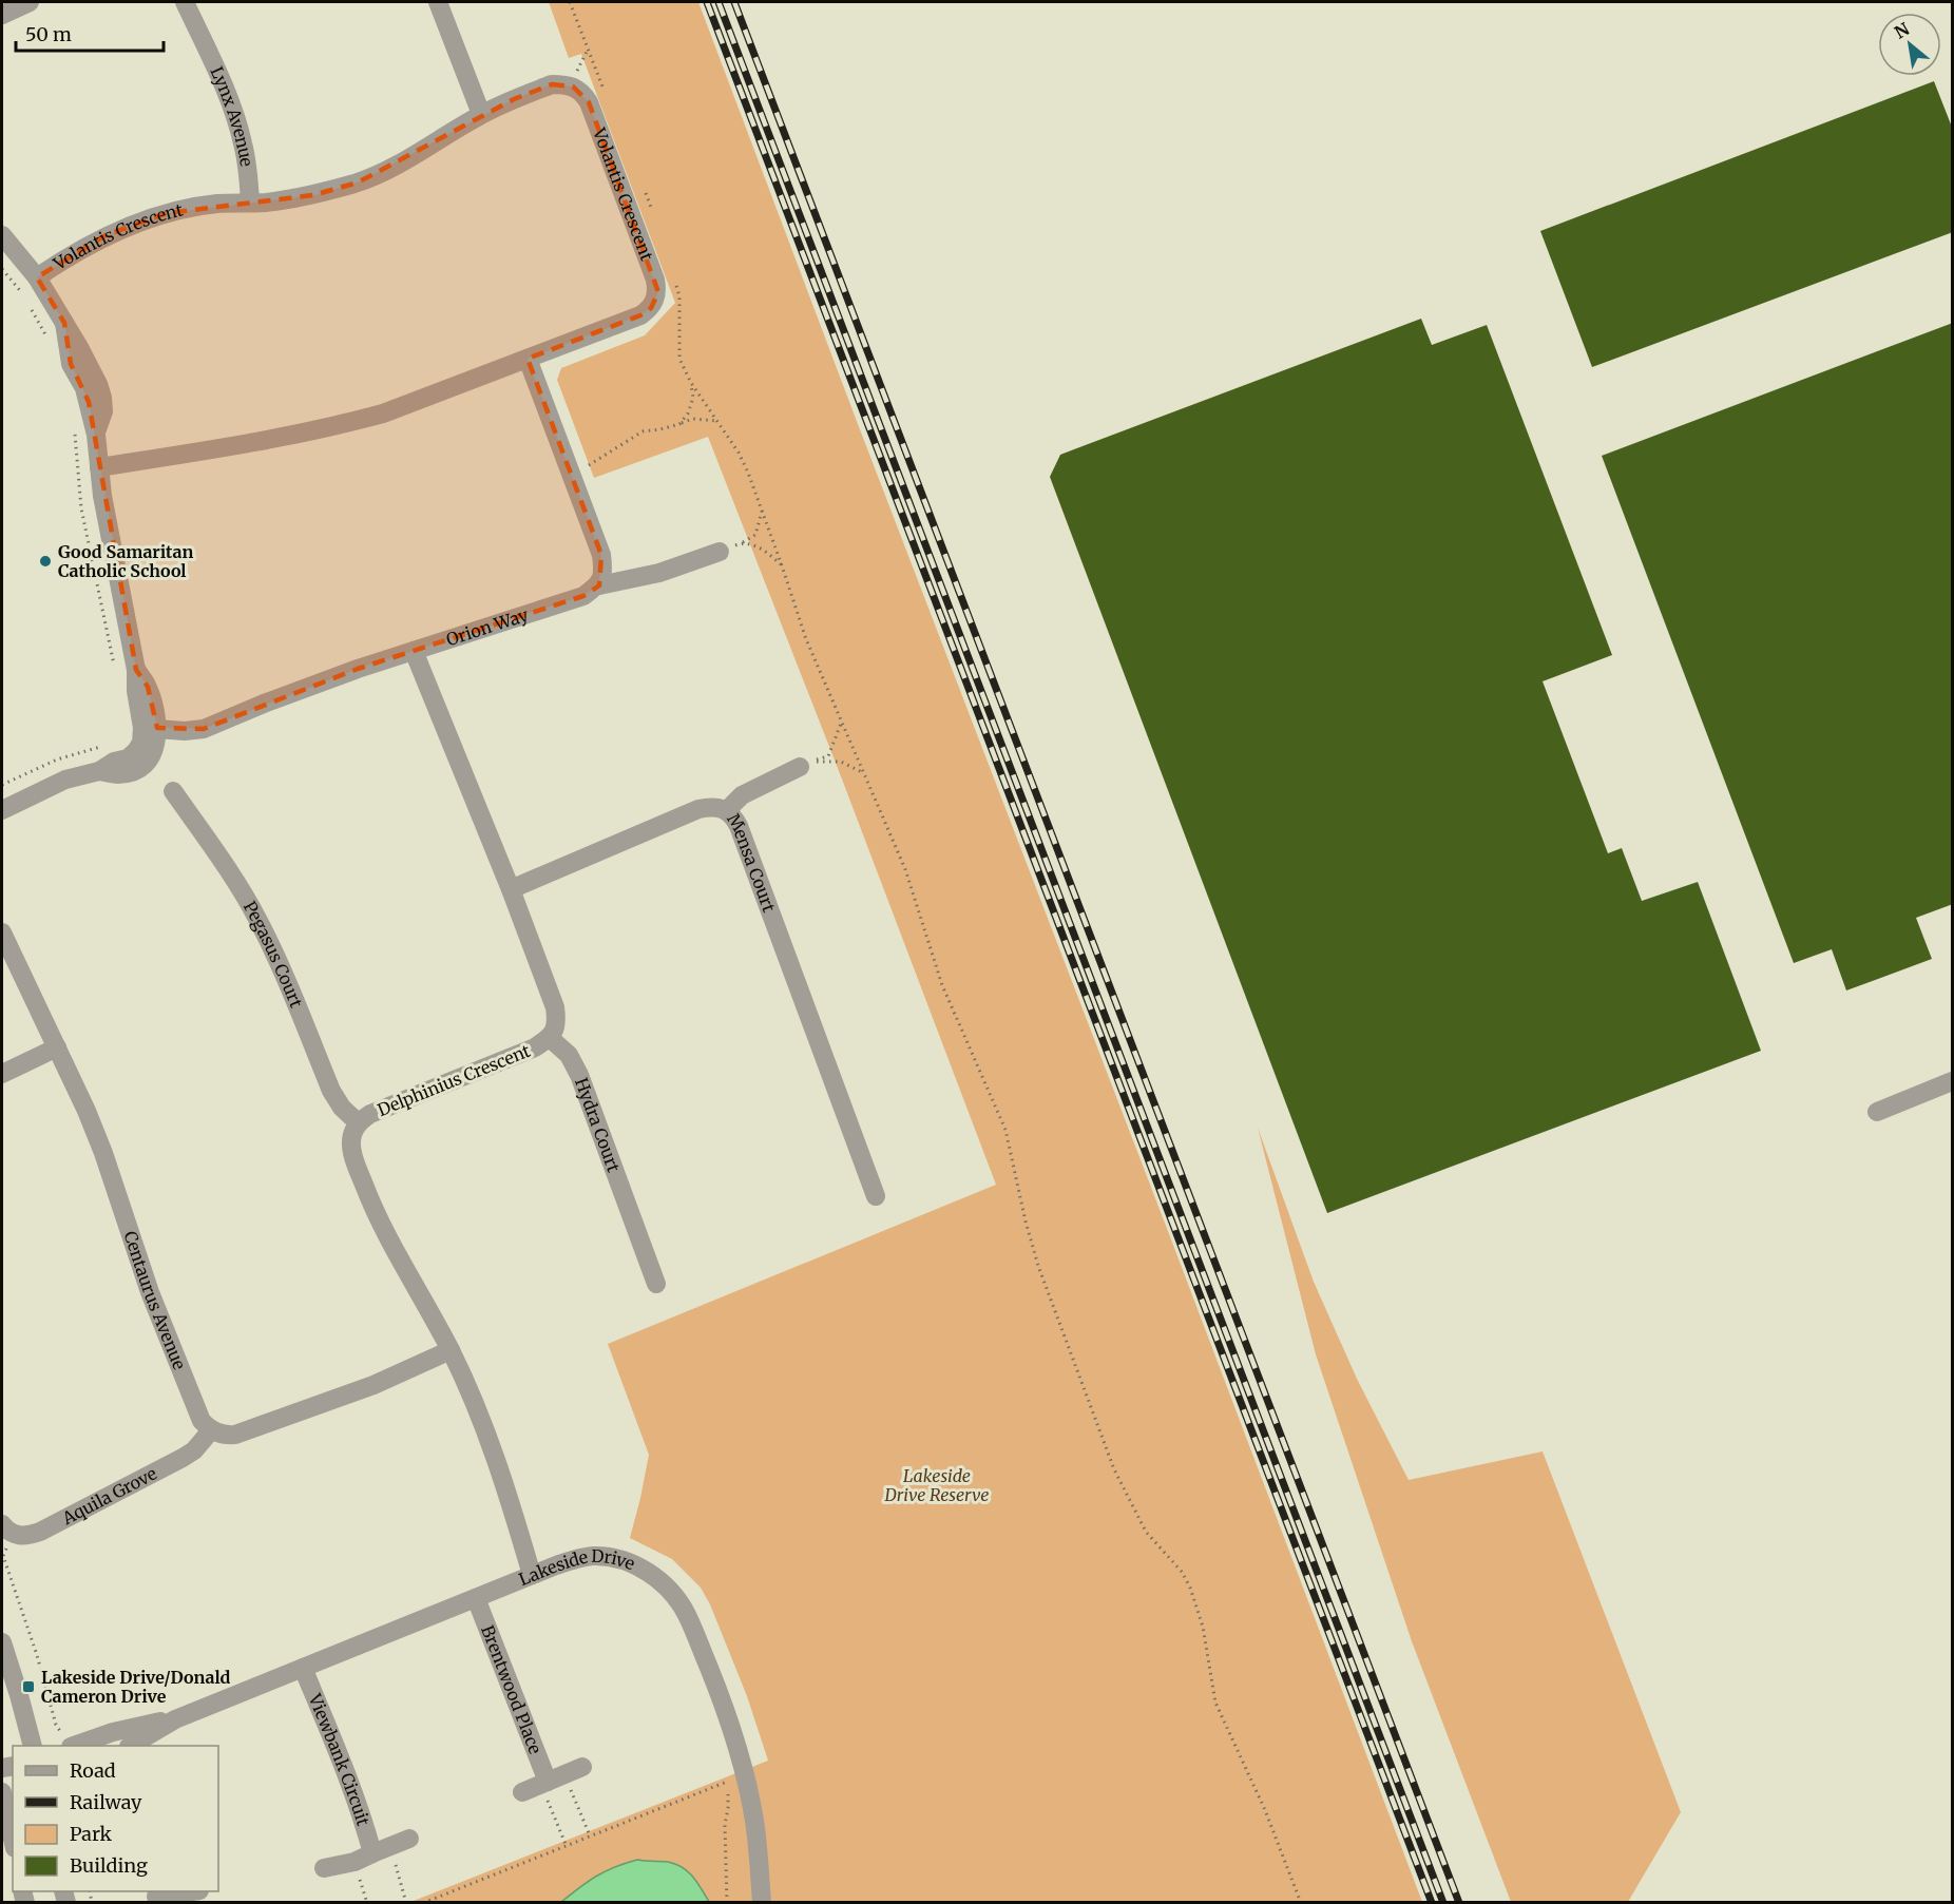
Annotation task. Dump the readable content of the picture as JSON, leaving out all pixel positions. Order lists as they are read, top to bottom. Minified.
{"streets":{"street":["Lynx Avenue","Volantis Crescent","Orion Way","Mensa Court","Pegasus Court","Delphinius Crescent","Hydra Court","Centaurus Avenue","Aquila Grove","Lakeside Drive","Brentwood Place","Viewbank Circuit"]},"crossings":[["Lynx Avenue","Volantis Crescent"],["Orion Way","Delphinius Crescent"],["Mensa Court","Delphinius Crescent"],["Pegasus Court","Delphinius Crescent"],["Delphinius Crescent","Hydra Court"],["Delphinius Crescent","Lakeside Drive"],["Centaurus Avenue","Aquila Grove"],["Lakeside Drive","Brentwood Place"],["Lakeside Drive","Viewbank Circuit"]],"parks":["Lakeside Drive Reserve"],"places":{"other":["Good Samaritan Catholic School"],"transit":["Lakeside Drive/Donald Cameron Drive"]},"legend":["Road","Railway","Park","Building"],"scale_bar":"50 m","north":"top left"}
